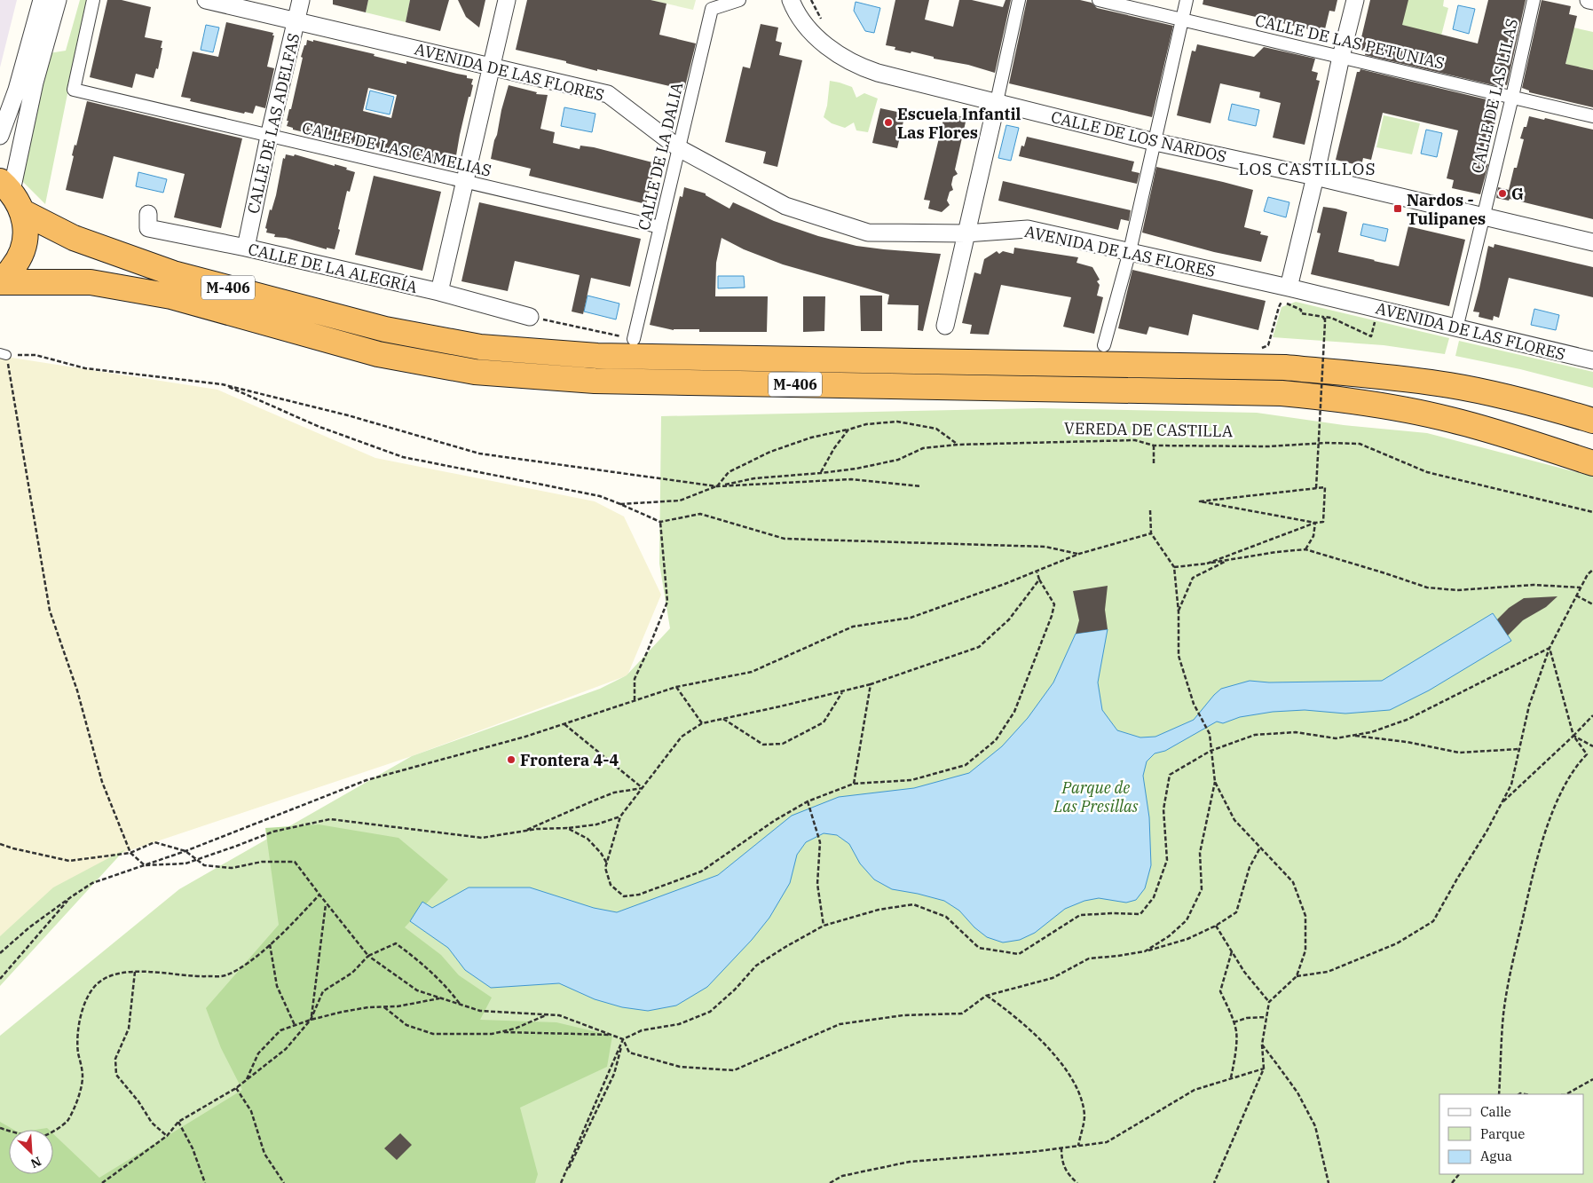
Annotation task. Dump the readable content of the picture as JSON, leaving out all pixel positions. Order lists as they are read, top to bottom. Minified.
{"streets":{"highway":["M-406"],"street":["CALLE DE LAS PETUNIAS","AVENIDA DE LAS FLORES","CALLE DE LAS LILAS","CALLE DE LAS ADELFAS","CALLE DE LOS NARDOS","CALLE DE LAS CAMELIAS","CALLE DE LA DALIA","CALLE DE LA ALEGRÍA"],"path":["VEREDA DE CASTILLA"]},"crossings":[["CALLE DE LAS PETUNIAS","CALLE DE LAS LILAS"],["AVENIDA DE LAS FLORES","CALLE DE LAS LILAS"],["AVENIDA DE LAS FLORES","CALLE DE LAS ADELFAS"],["AVENIDA DE LAS FLORES","CALLE DE LA DALIA"],["CALLE DE LAS LILAS","CALLE DE LOS NARDOS"],["CALLE DE LAS ADELFAS","CALLE DE LAS CAMELIAS"],["CALLE DE LAS ADELFAS","CALLE DE LA ALEGRÍA"],["CALLE DE LAS CAMELIAS","CALLE DE LA DALIA"]],"districts":["LOS CASTILLOS"],"parks":["Parque de Las Presillas"],"places":{"other":["Escuela Infantil Las Flores","G","Frontera 4-4"],"transit":["Nardos - Tulipanes"]},"legend":["Calle","Parque","Agua"],"north":"bottom right"}
